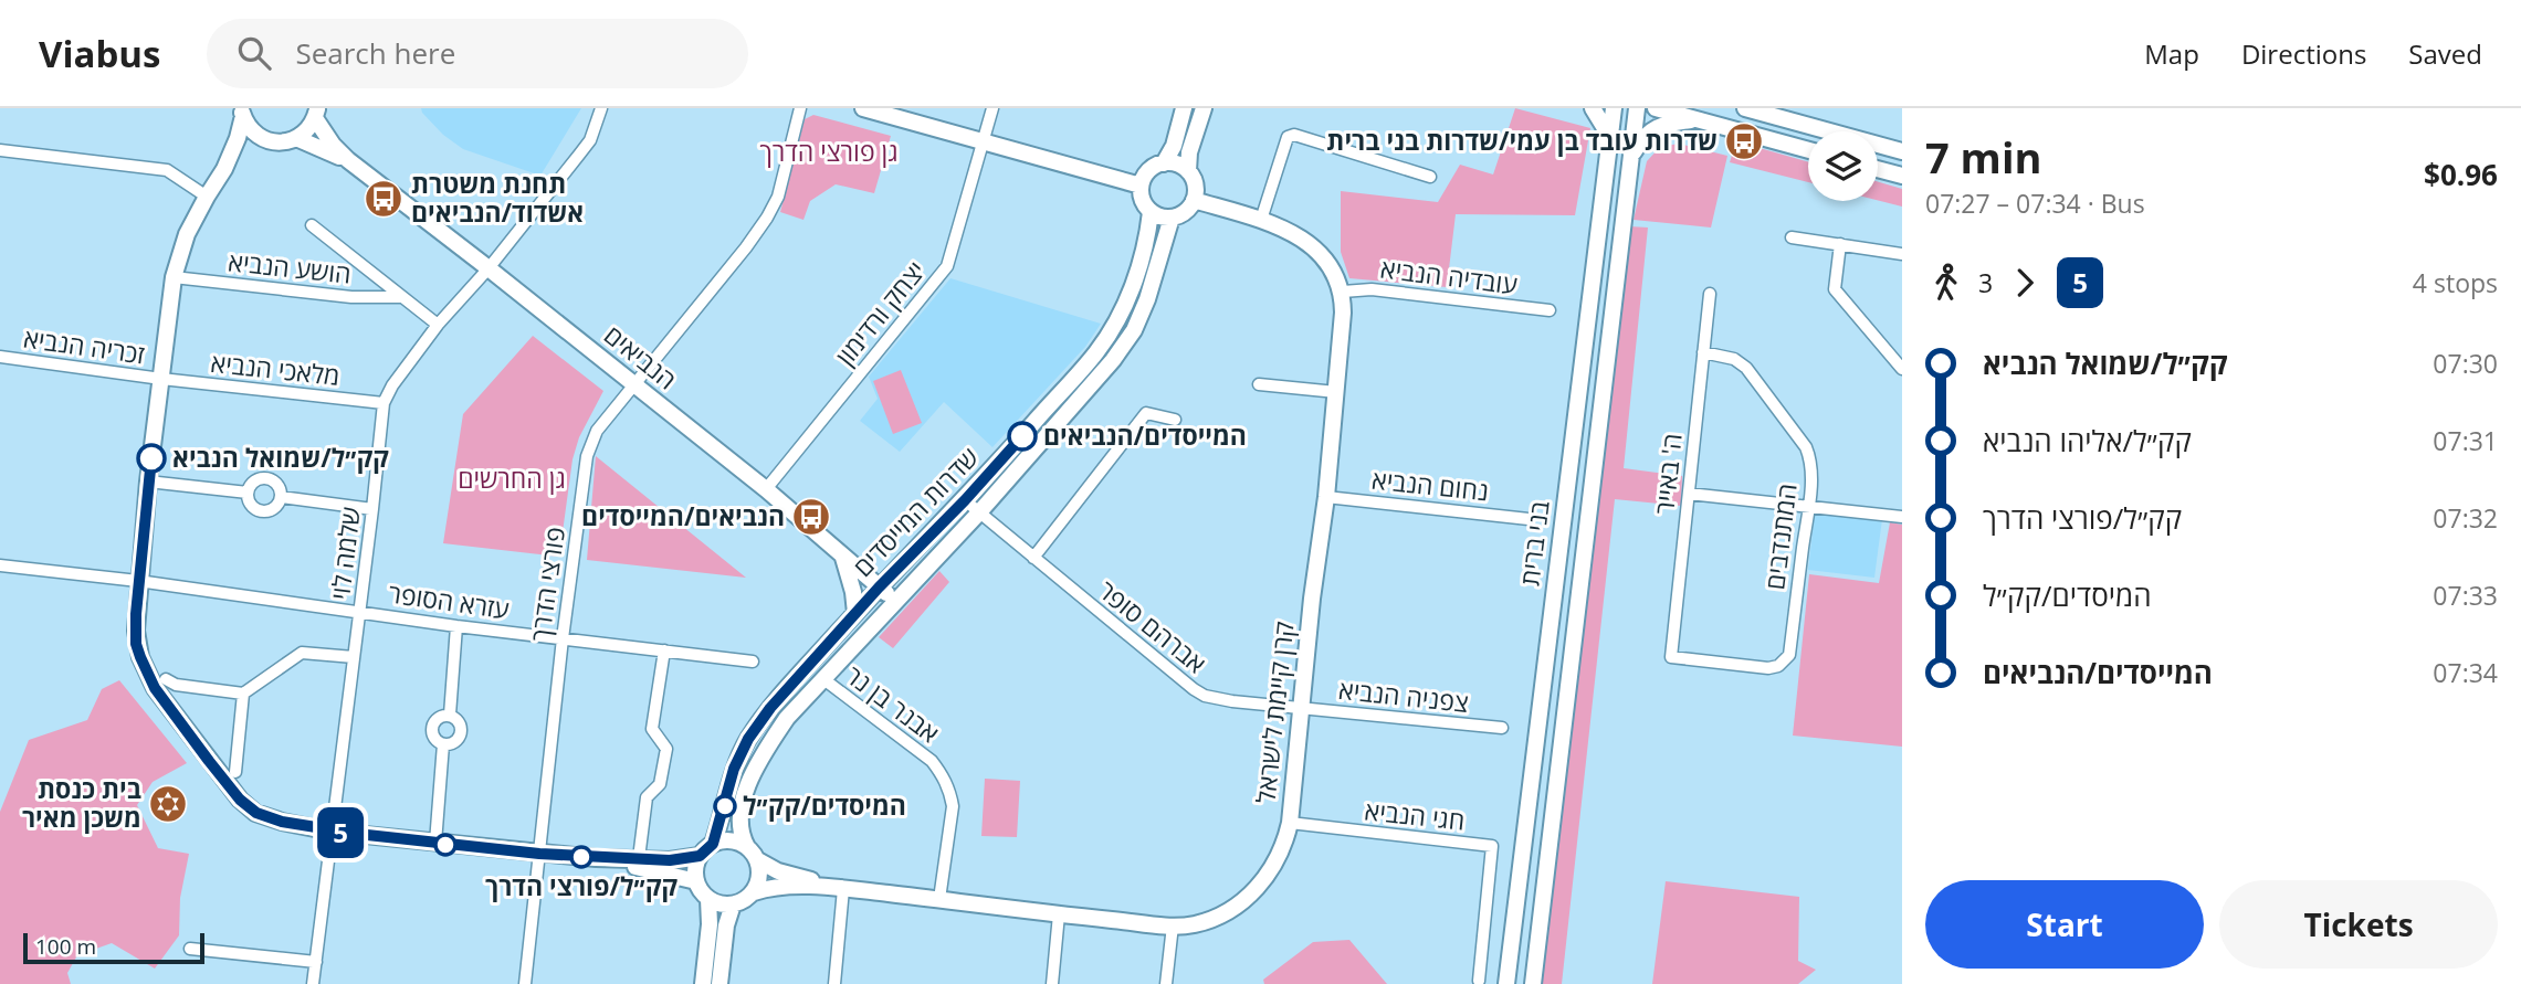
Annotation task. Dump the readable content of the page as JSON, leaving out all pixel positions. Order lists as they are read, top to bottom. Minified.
{"streets":{"street":["הושע הנביא","עובדיה הנביא","יצחק ורדימון","זכריה הנביא","הנביאים","מלאכי הנביא","ה' באייר","נחום הנביא","שדרות המייסדים","המתנדבים","בני ברית","שלמה לוי","פורצי הדרך","עזרא הסופר","אברהם סופר","צפניה הנביא","אבנר בן נר","קרן קיימת לישראל","חגי הנביא"]},"crossings":[["הושע הנביא","שלמה לוי"],["עובדיה הנביא","קרן קיימת לישראל"],["יצחק ורדימון","הנביאים"],["זכריה הנביא","מלאכי הנביא"],["הנביאים","שדרות המייסדים"],["הנביאים","שלמה לוי"],["הנביאים","פורצי הדרך"],["מלאכי הנביא","שלמה לוי"],["ה' באייר","המתנדבים"],["נחום הנביא","קרן קיימת לישראל"],["שדרות המייסדים","אברהם סופר"],["שדרות המייסדים","אבנר בן נר"],["שדרות המייסדים","קרן קיימת לישראל"],["שלמה לוי","עזרא הסופר"],["פורצי הדרך","עזרא הסופר"],["אברהם סופר","צפניה הנביא"],["אברהם סופר","קרן קיימת לישראל"],["צפניה הנביא","קרן קיימת לישראל"],["אבנר בן נר","קרן קיימת לישראל"],["קרן קיימת לישראל","חגי הנביא"]],"parks":["גן פורצי הדרך","גן החרשים"],"places":{"bus stop":["שדרות עובד בן עמי/שדרות בני ברית","תחנת משטרת אשדוד/הנביאים","הנביאים/המייסדים"],"other":["המייסדים/הנביאים","קק״ל/שמואל הנביא","המיסדים/קק״ל","קק״ל/פורצי הדרך"],"synagogue":["בית כנסת משכן מאיר"]},"lines":["bus line 5"],"scale_bar":"100 m","page":{"header":"Viabus","search":"Search here","nav":["Map","Directions","Saved"],"on_map":"5","heading":["7 min","07:27 – 07:34 · Bus","$0.96"],"legs":["3","5","4 stops"],"list":[{"name":"קק״ל/שמואל הנביא","value":"07:30"},{"name":"קק״ל/אליהו הנביא","value":"07:31"},{"name":"קק״ל/פורצי הדרך","value":"07:32"},{"name":"המיסדים/קק״ל","value":"07:33"},{"name":"המייסדים/הנביאים","value":"07:34"}],"buttons":["Start","Tickets"],"scale":"100 m"}}
